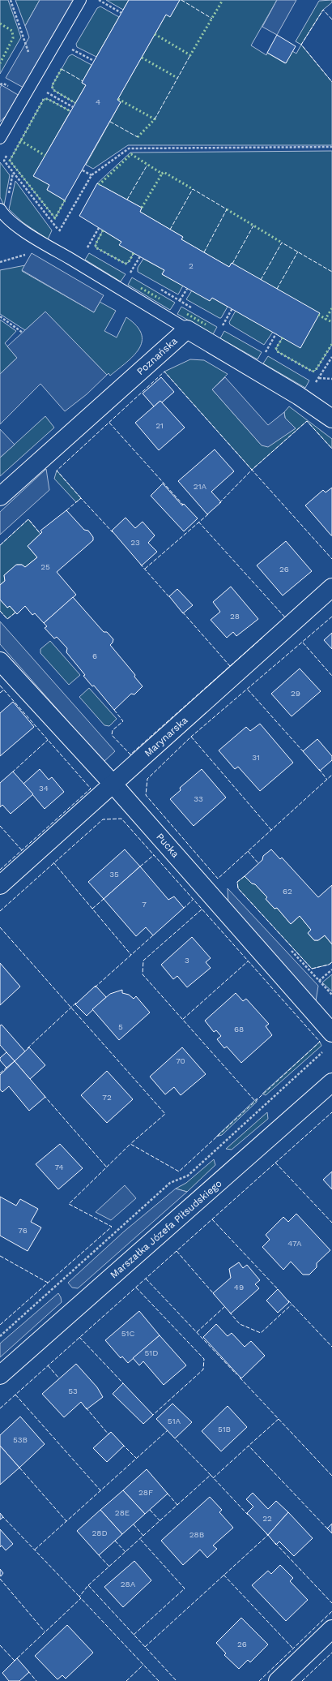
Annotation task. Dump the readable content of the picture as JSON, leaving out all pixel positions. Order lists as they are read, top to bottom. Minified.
{"streets":{"street":["Poznańska","Marynarska","Pucka","Marszałka Józefa Piłsudskiego"]},"crossings":[["Marynarska","Pucka"]],"house_numbers":["4","2","21","21A","23","25","26","28","6","29","31","34","33","35","62","7","3","5","68","70","72","74","76","47A","49","51C","51D","53","51A","51B","53B","28F","28E","22","28D","28B","28A","26"]}
